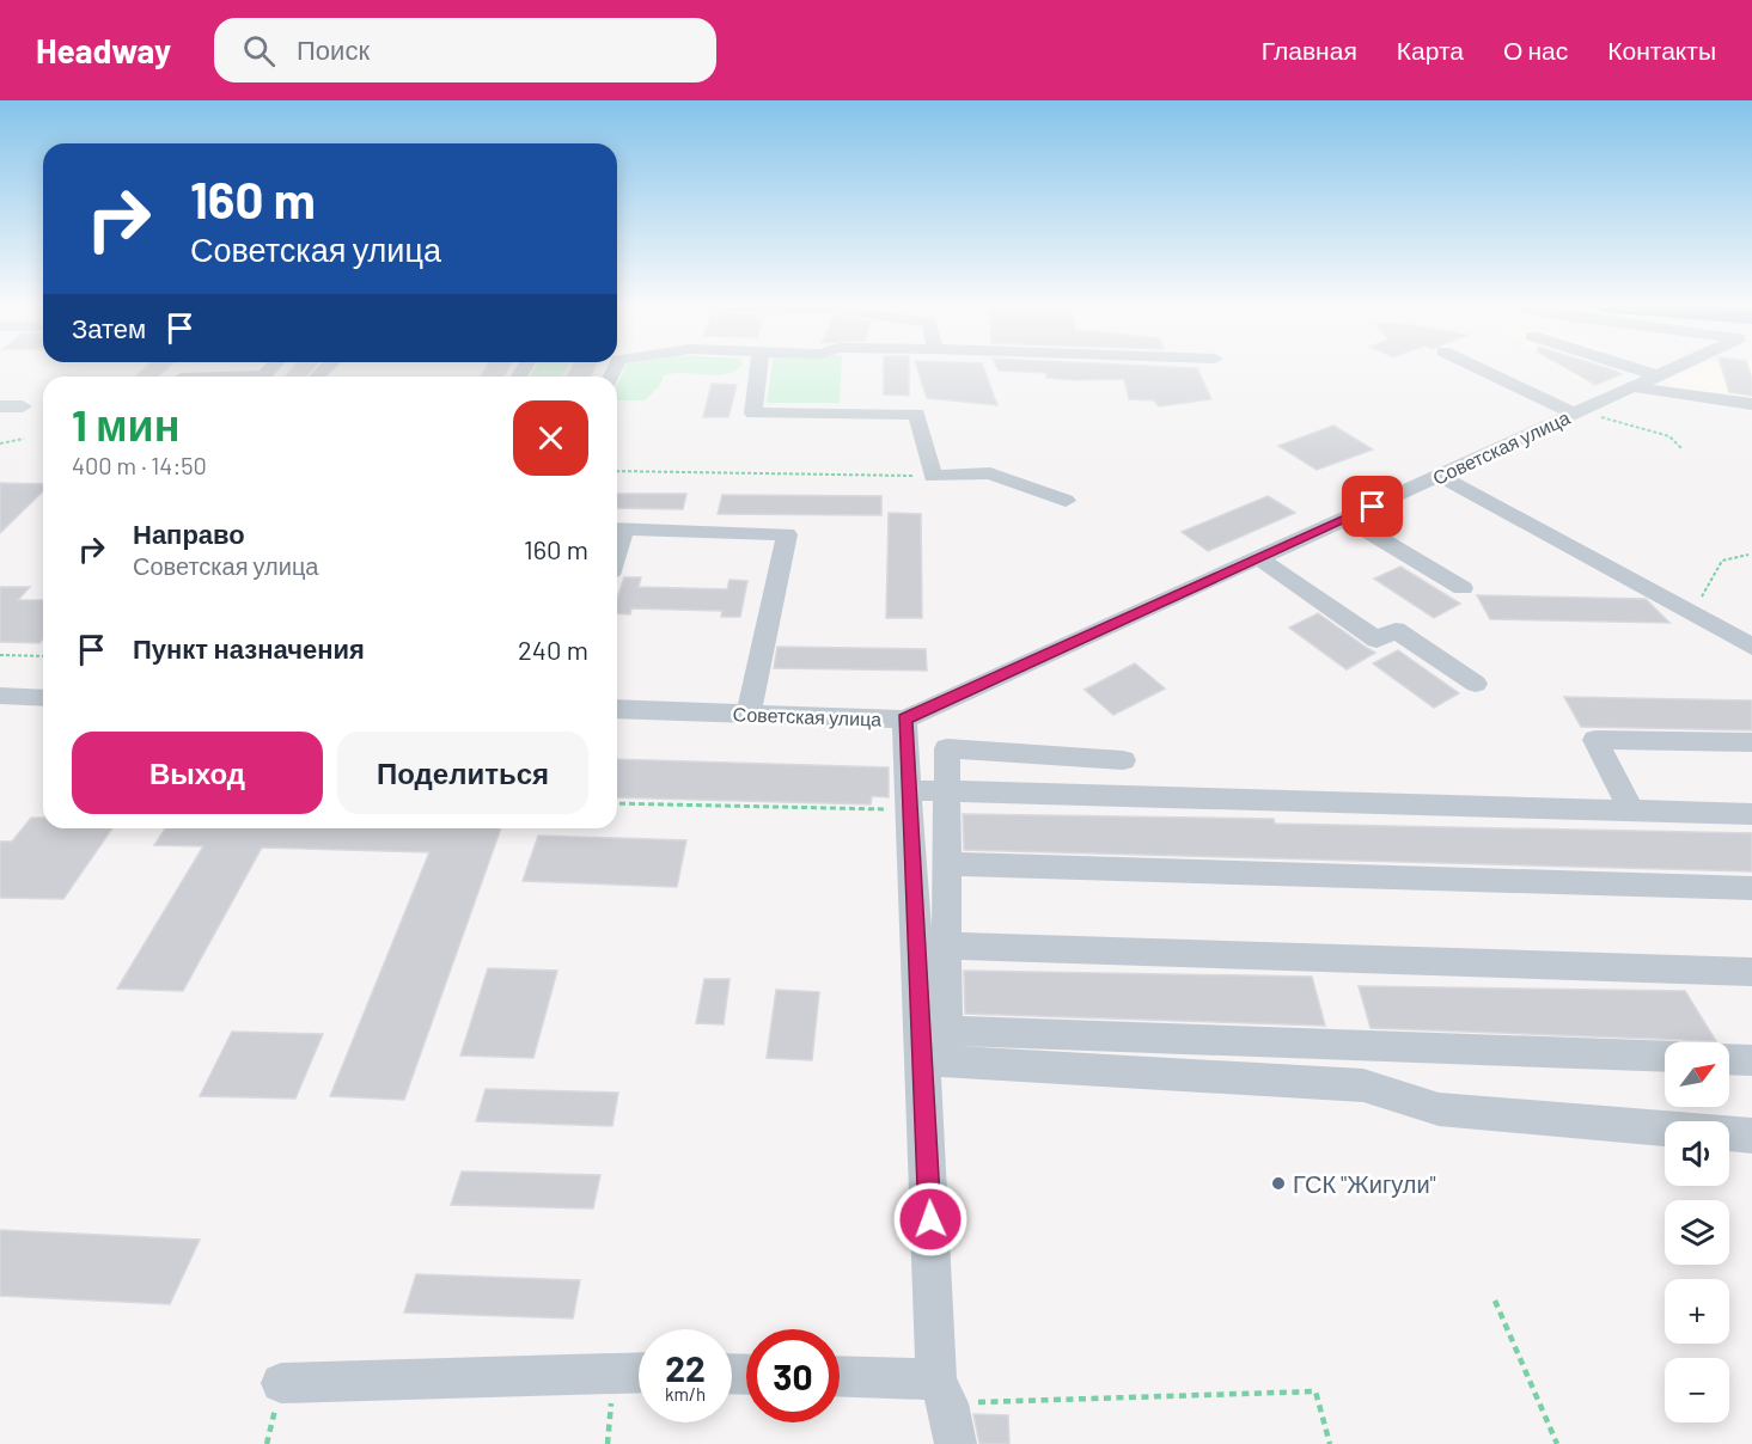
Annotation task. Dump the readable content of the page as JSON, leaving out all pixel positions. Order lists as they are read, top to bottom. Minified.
{"streets":{"street":["Советская улица"]},"places":["ГСК \"Жигули\""],"north":"top right","page":{"header":"Headway","search":"Поиск","nav":["Главная","Карта","О нас","Контакты"],"turn":["160 m","Советская улица"],"then":"Затем","heading":["1 мин","400 m · 14:50"],"list":[{"name":"Направо","note":"Советская улица","value":"160 m"},{"name":"Пункт назначения","value":"240 m"}],"buttons":["Выход","Поделиться"],"map_buttons":["+","−"],"speed":"22 km/h","limit":"30"}}
